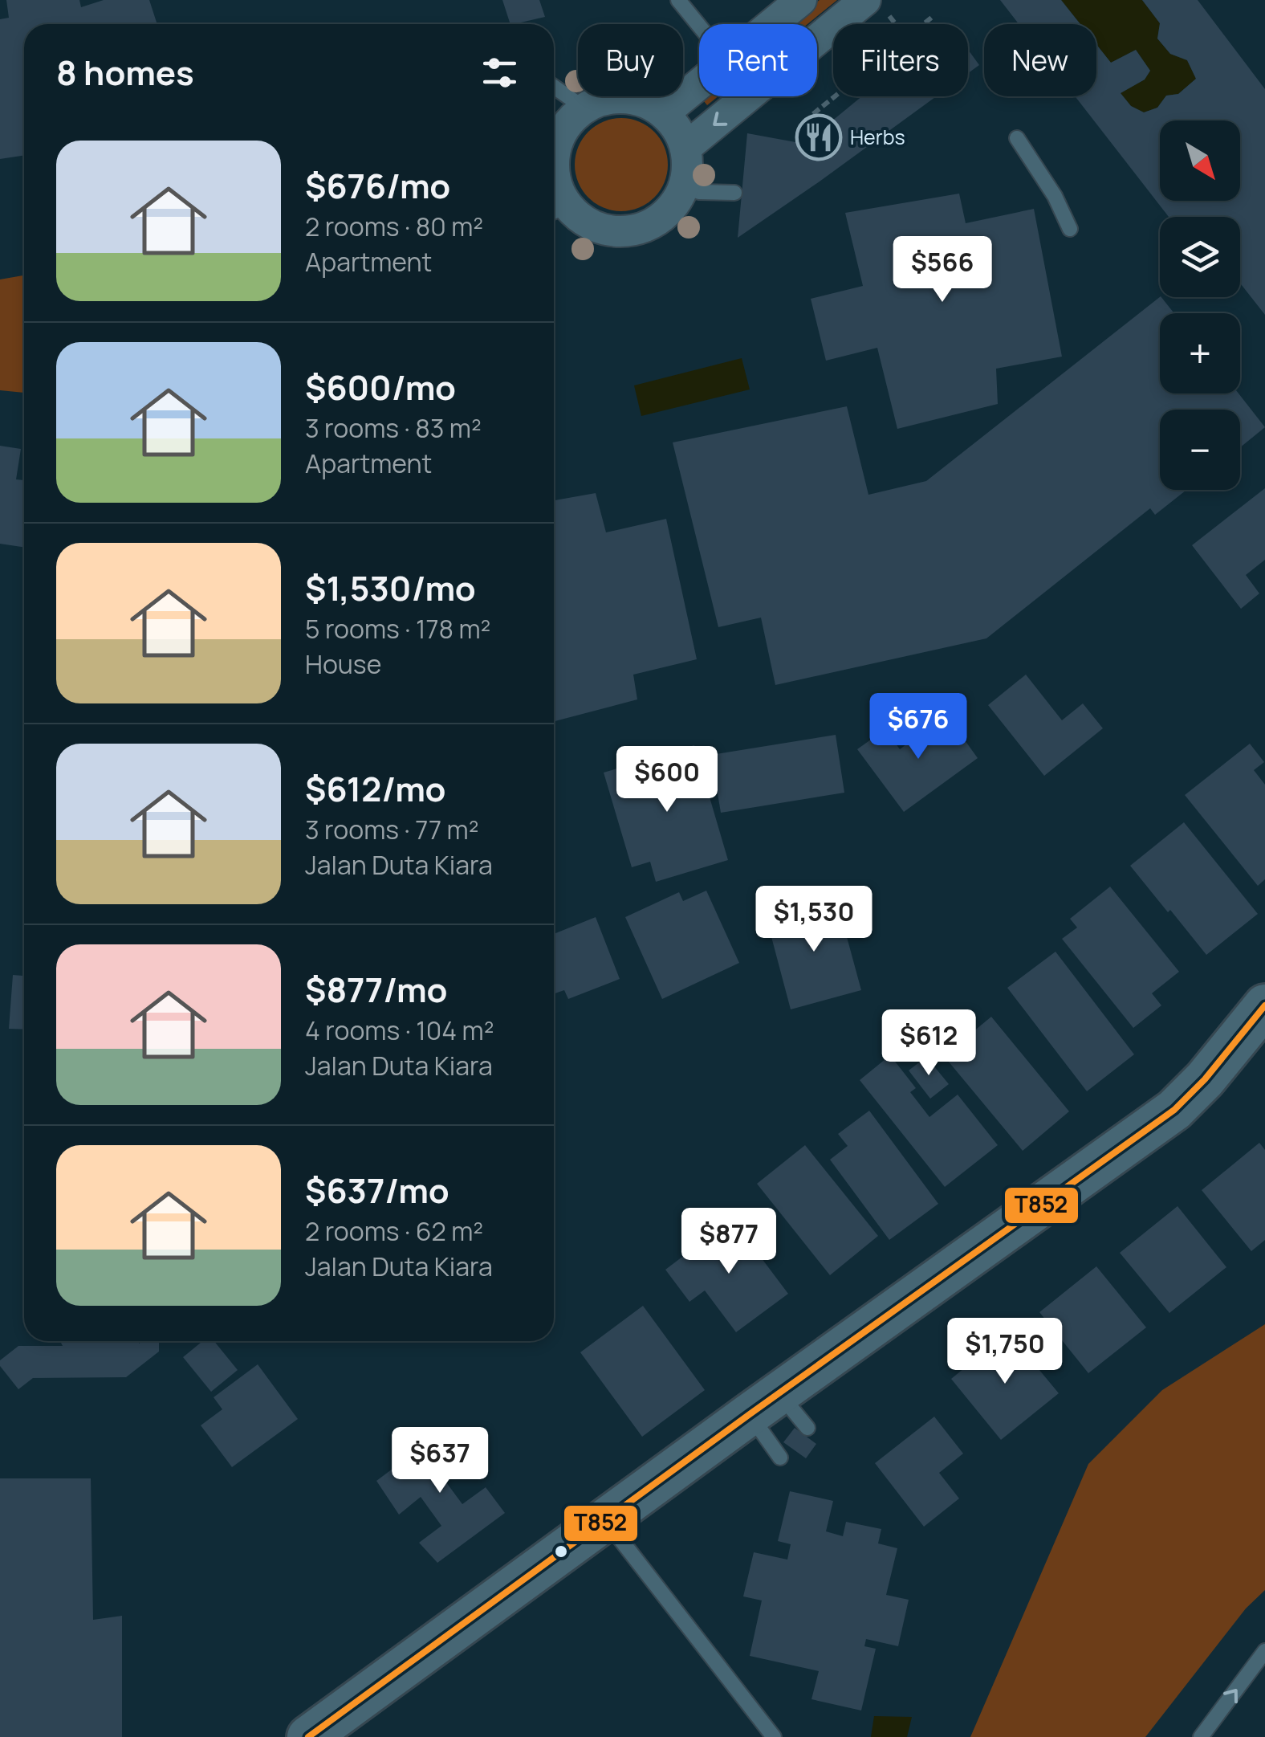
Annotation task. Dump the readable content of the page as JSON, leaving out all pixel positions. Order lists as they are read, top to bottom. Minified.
{"places":{"restaurant":["Herbs"]},"lines":["transit line T852"],"north":"bottom right","page":{"chip":["Buy","Rent","Filters","New"],"heading":"8 homes","map_buttons":["+","−"],"list":[{"name":"$676/mo","note":"2 rooms · 80 m² · Apartment"},{"name":"$600/mo","note":"3 rooms · 83 m² · Apartment"},{"name":"$1,530/mo","note":"5 rooms · 178 m² · House"},{"name":"$612/mo","note":"3 rooms · 77 m² · Jalan Duta Kiara"},{"name":"$877/mo","note":"4 rooms · 104 m² · Jalan Duta Kiara"},{"name":"$637/mo","note":"2 rooms · 62 m² · Jalan Duta Kiara"}],"price":["$566","$676","$600","$1,530","$612","$877","$1,750","$637"]}}
